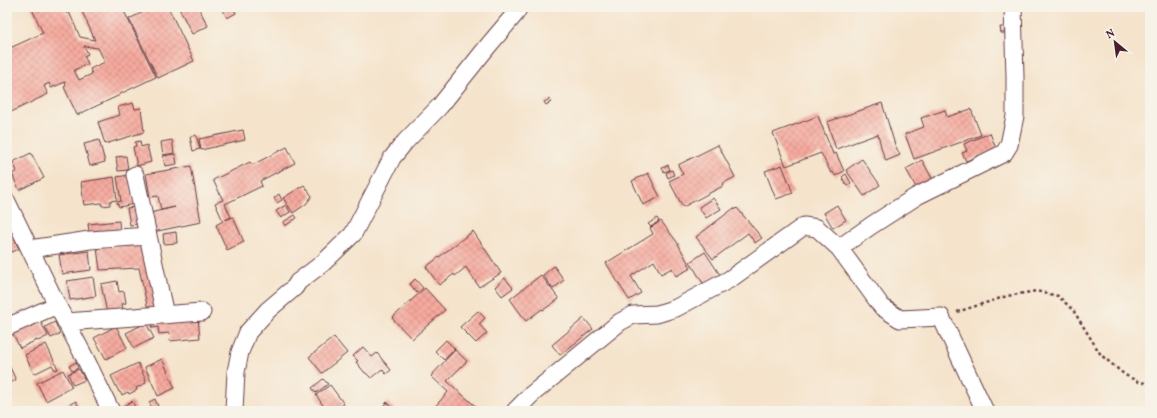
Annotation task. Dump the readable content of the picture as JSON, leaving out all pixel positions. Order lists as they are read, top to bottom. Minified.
{"north":"top left"}
